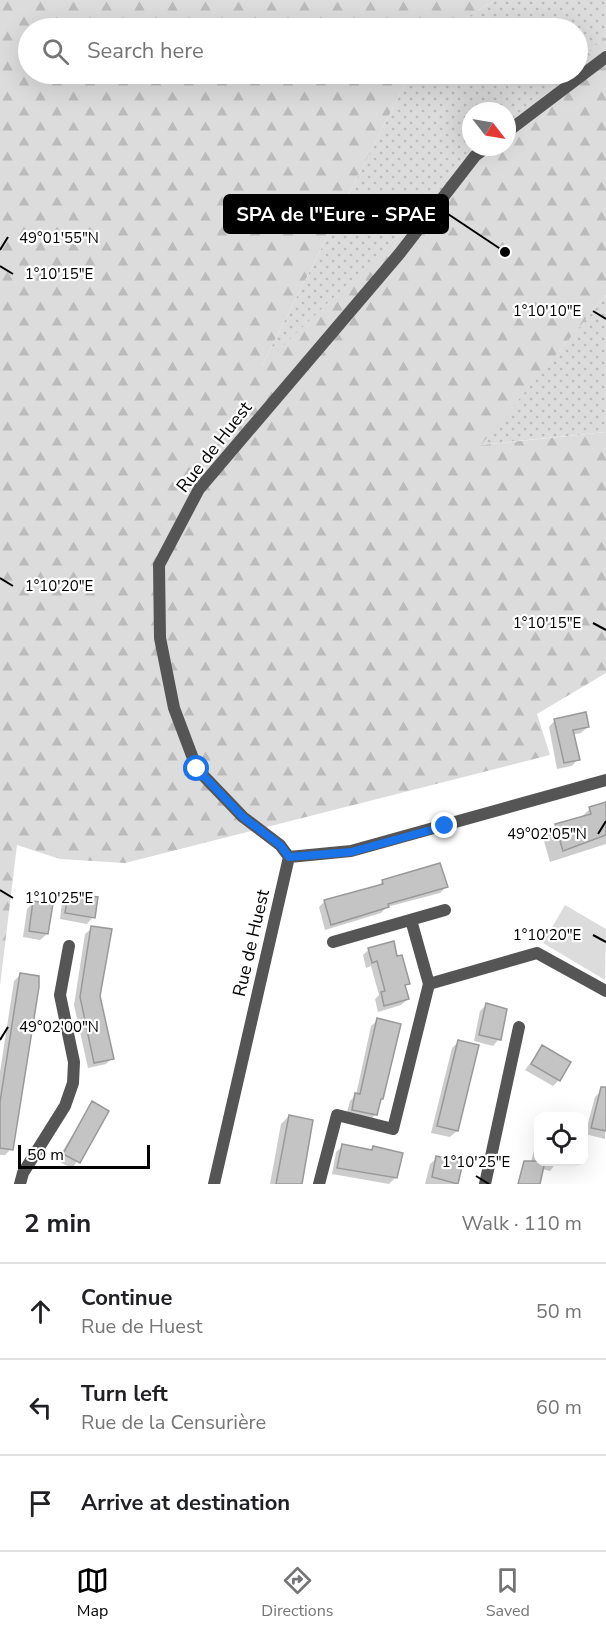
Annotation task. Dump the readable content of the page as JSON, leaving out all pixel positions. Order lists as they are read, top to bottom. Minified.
{"streets":{"street":["Rue de Huest"]},"places":["SPA de l\"Eure - SPAE"],"scale_bar":"50 m","north":"bottom right","page":{"search":"Search here","scale":"50 m","heading":["2 min","Walk · 110 m"],"list":[["Continue","Rue de Huest","50 m"],["Turn left","Rue de la Censurière","60 m"],"Arrive at destination"],"nav":["Map","Directions","Saved"]},"coordinates":["49°01'55\"N","1°10'15\"E","1°10'10\"E","1°10'20\"E","49°02'05\"N","1°10'25\"E","49°02'00\"N"]}
